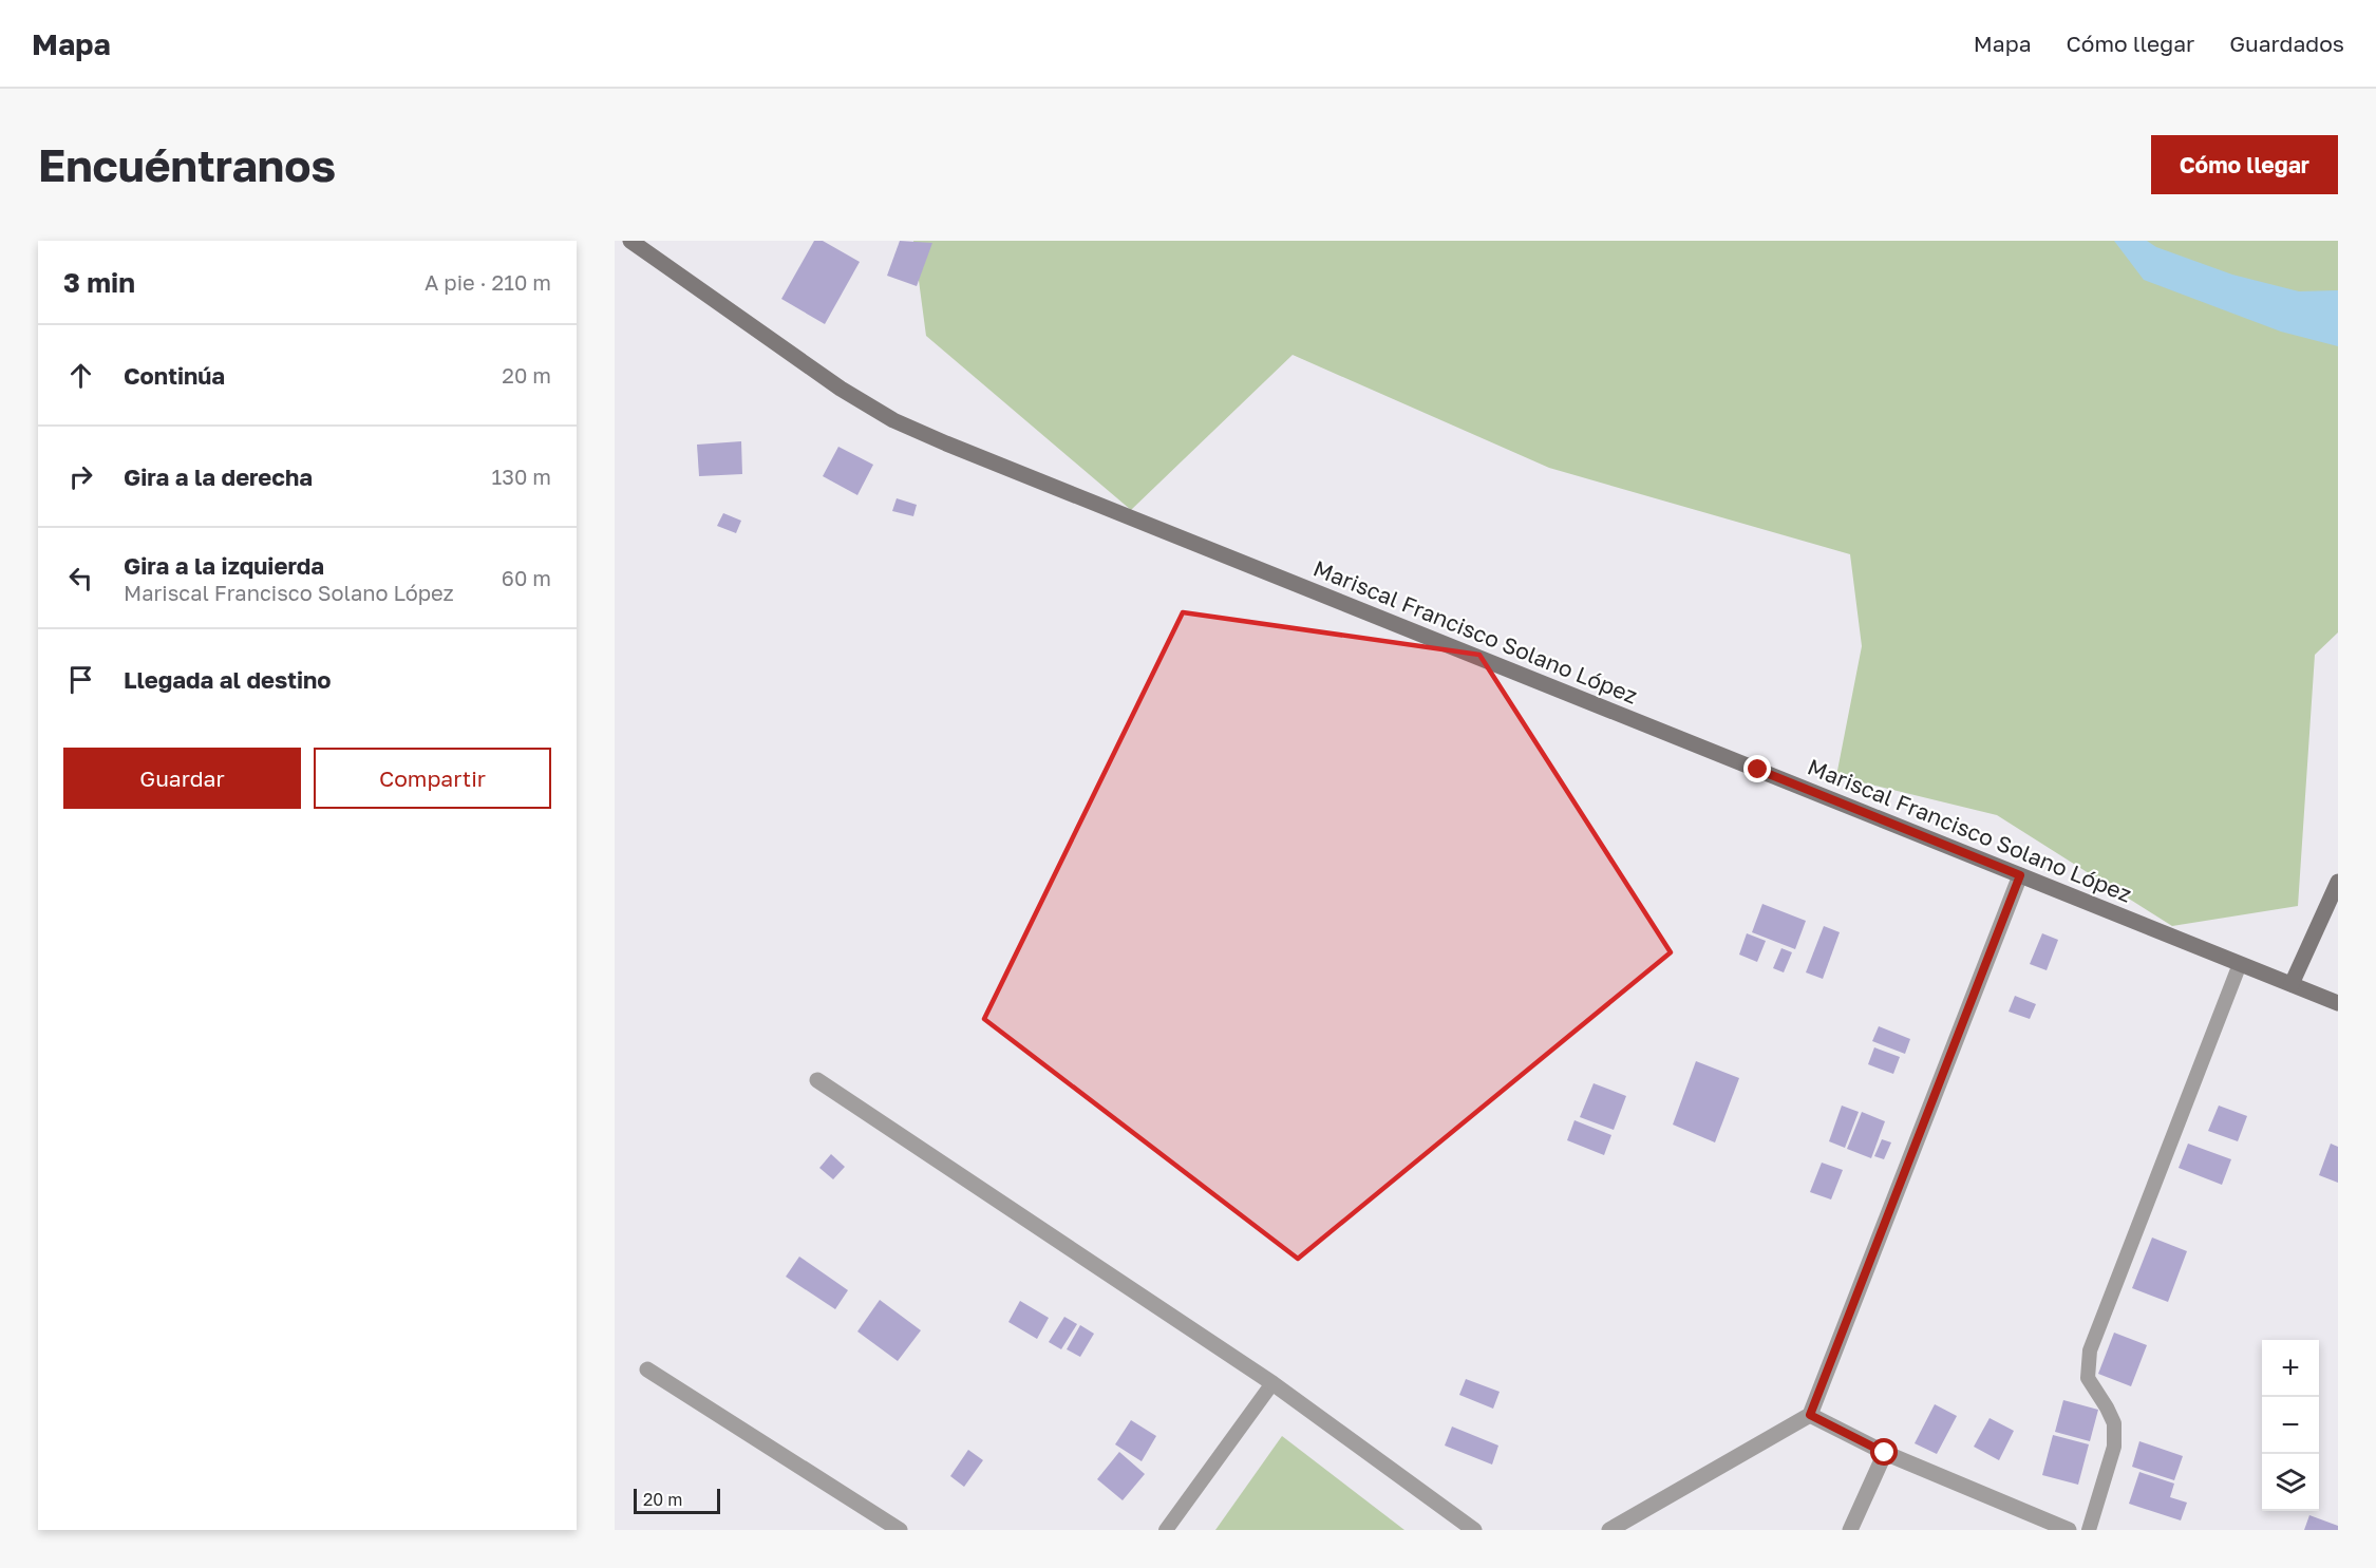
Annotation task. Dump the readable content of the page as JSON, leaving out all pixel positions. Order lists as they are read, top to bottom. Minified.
{"streets":{"main road":["Mariscal Francisco Solano López"]},"scale_bar":"20 m","page":{"header":"Mapa","nav":["Mapa","Cómo llegar","Guardados"],"buttons":["Cómo llegar",["Guardar","Compartir"]],"title":"Encuéntranos","heading":["3 min","A pie · 210 m"],"list":[["Continúa","20 m"],["Gira a la derecha","130 m"],["Gira a la izquierda","Mariscal Francisco Solano López","60 m"],"Llegada al destino"],"map_buttons":["+","−"],"scale":"20 m"}}
